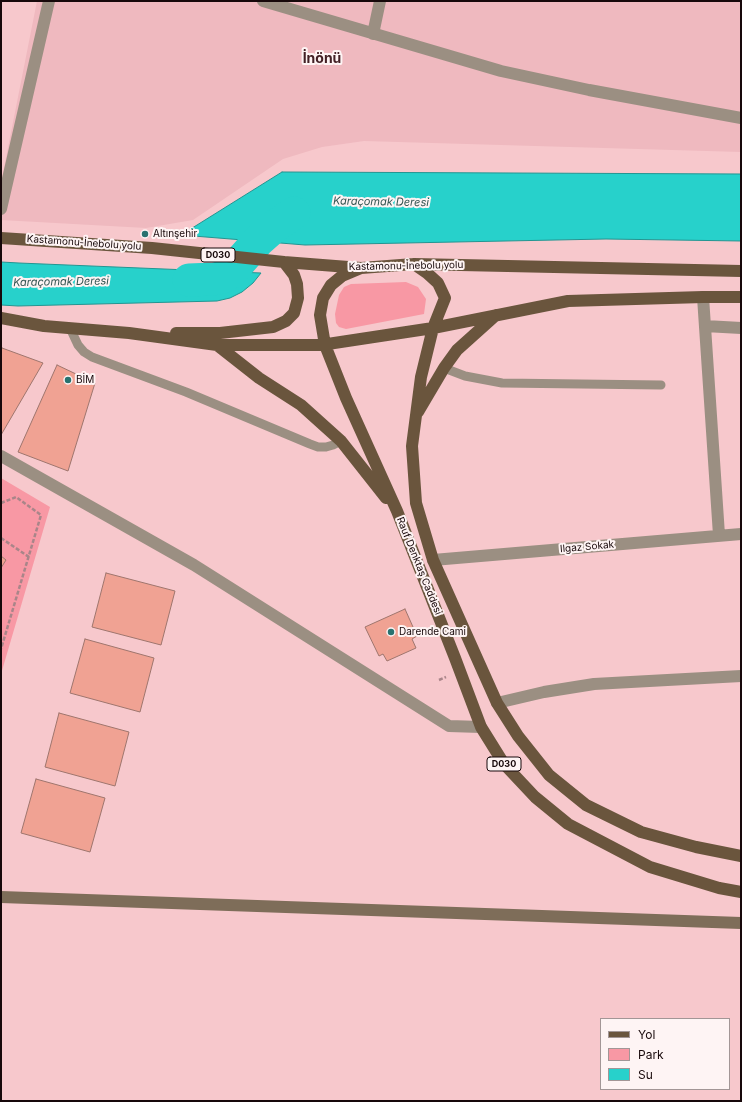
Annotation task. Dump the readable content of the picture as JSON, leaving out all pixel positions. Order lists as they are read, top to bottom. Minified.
{"streets":{"main road":["Kastamonu-İnebolu yolu","D030","Rauf Denktaş Caddesi"],"street":["Ilgaz Sokak"]},"crossings":[["Kastamonu-İnebolu yolu","Rauf Denktaş Caddesi"],["Ilgaz Sokak","Rauf Denktaş Caddesi"]],"districts":["İnönü"],"water":["Karaçomak Deresi"],"places":["Altınşehir","BİM","Darende Cami"],"legend":["Yol","Park","Su"]}
